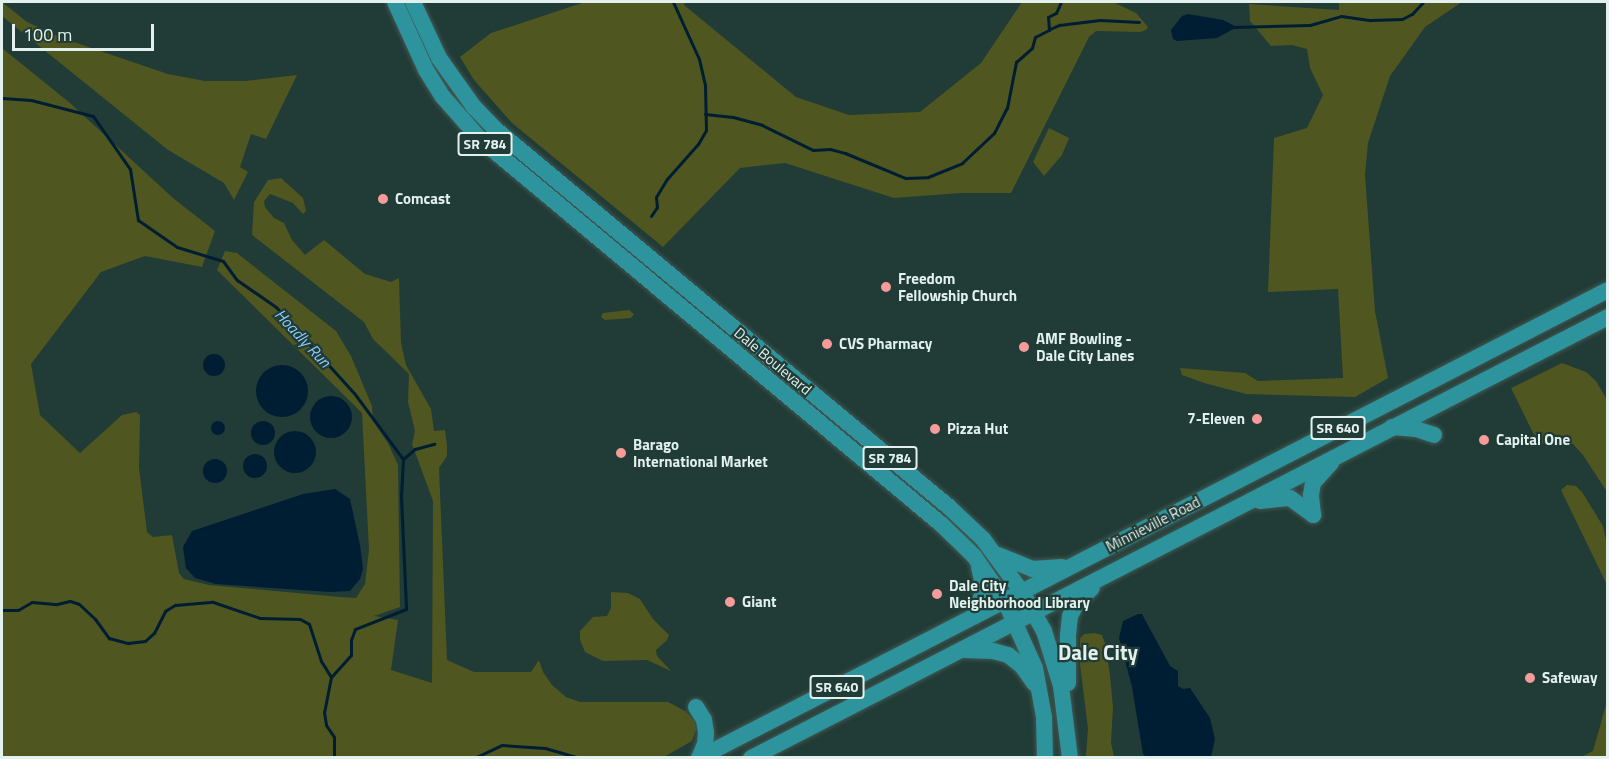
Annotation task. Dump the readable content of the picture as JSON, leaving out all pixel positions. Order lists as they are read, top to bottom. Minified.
{"streets":{"main road":["SR 784","Dale Boulevard","SR 640","Minnieville Road"]},"crossings":[["Dale Boulevard","Minnieville Road"]],"districts":["Dale City"],"water":["Hoadly Run"],"places":["Comcast","Freedom Fellowship Church","CVS Pharmacy","AMF Bowling - Dale City Lanes","7-Eleven","Pizza Hut","Capital One","Barago International Market","Dale City Neighborhood Library","Giant","Safeway"],"scale_bar":"100 m"}
